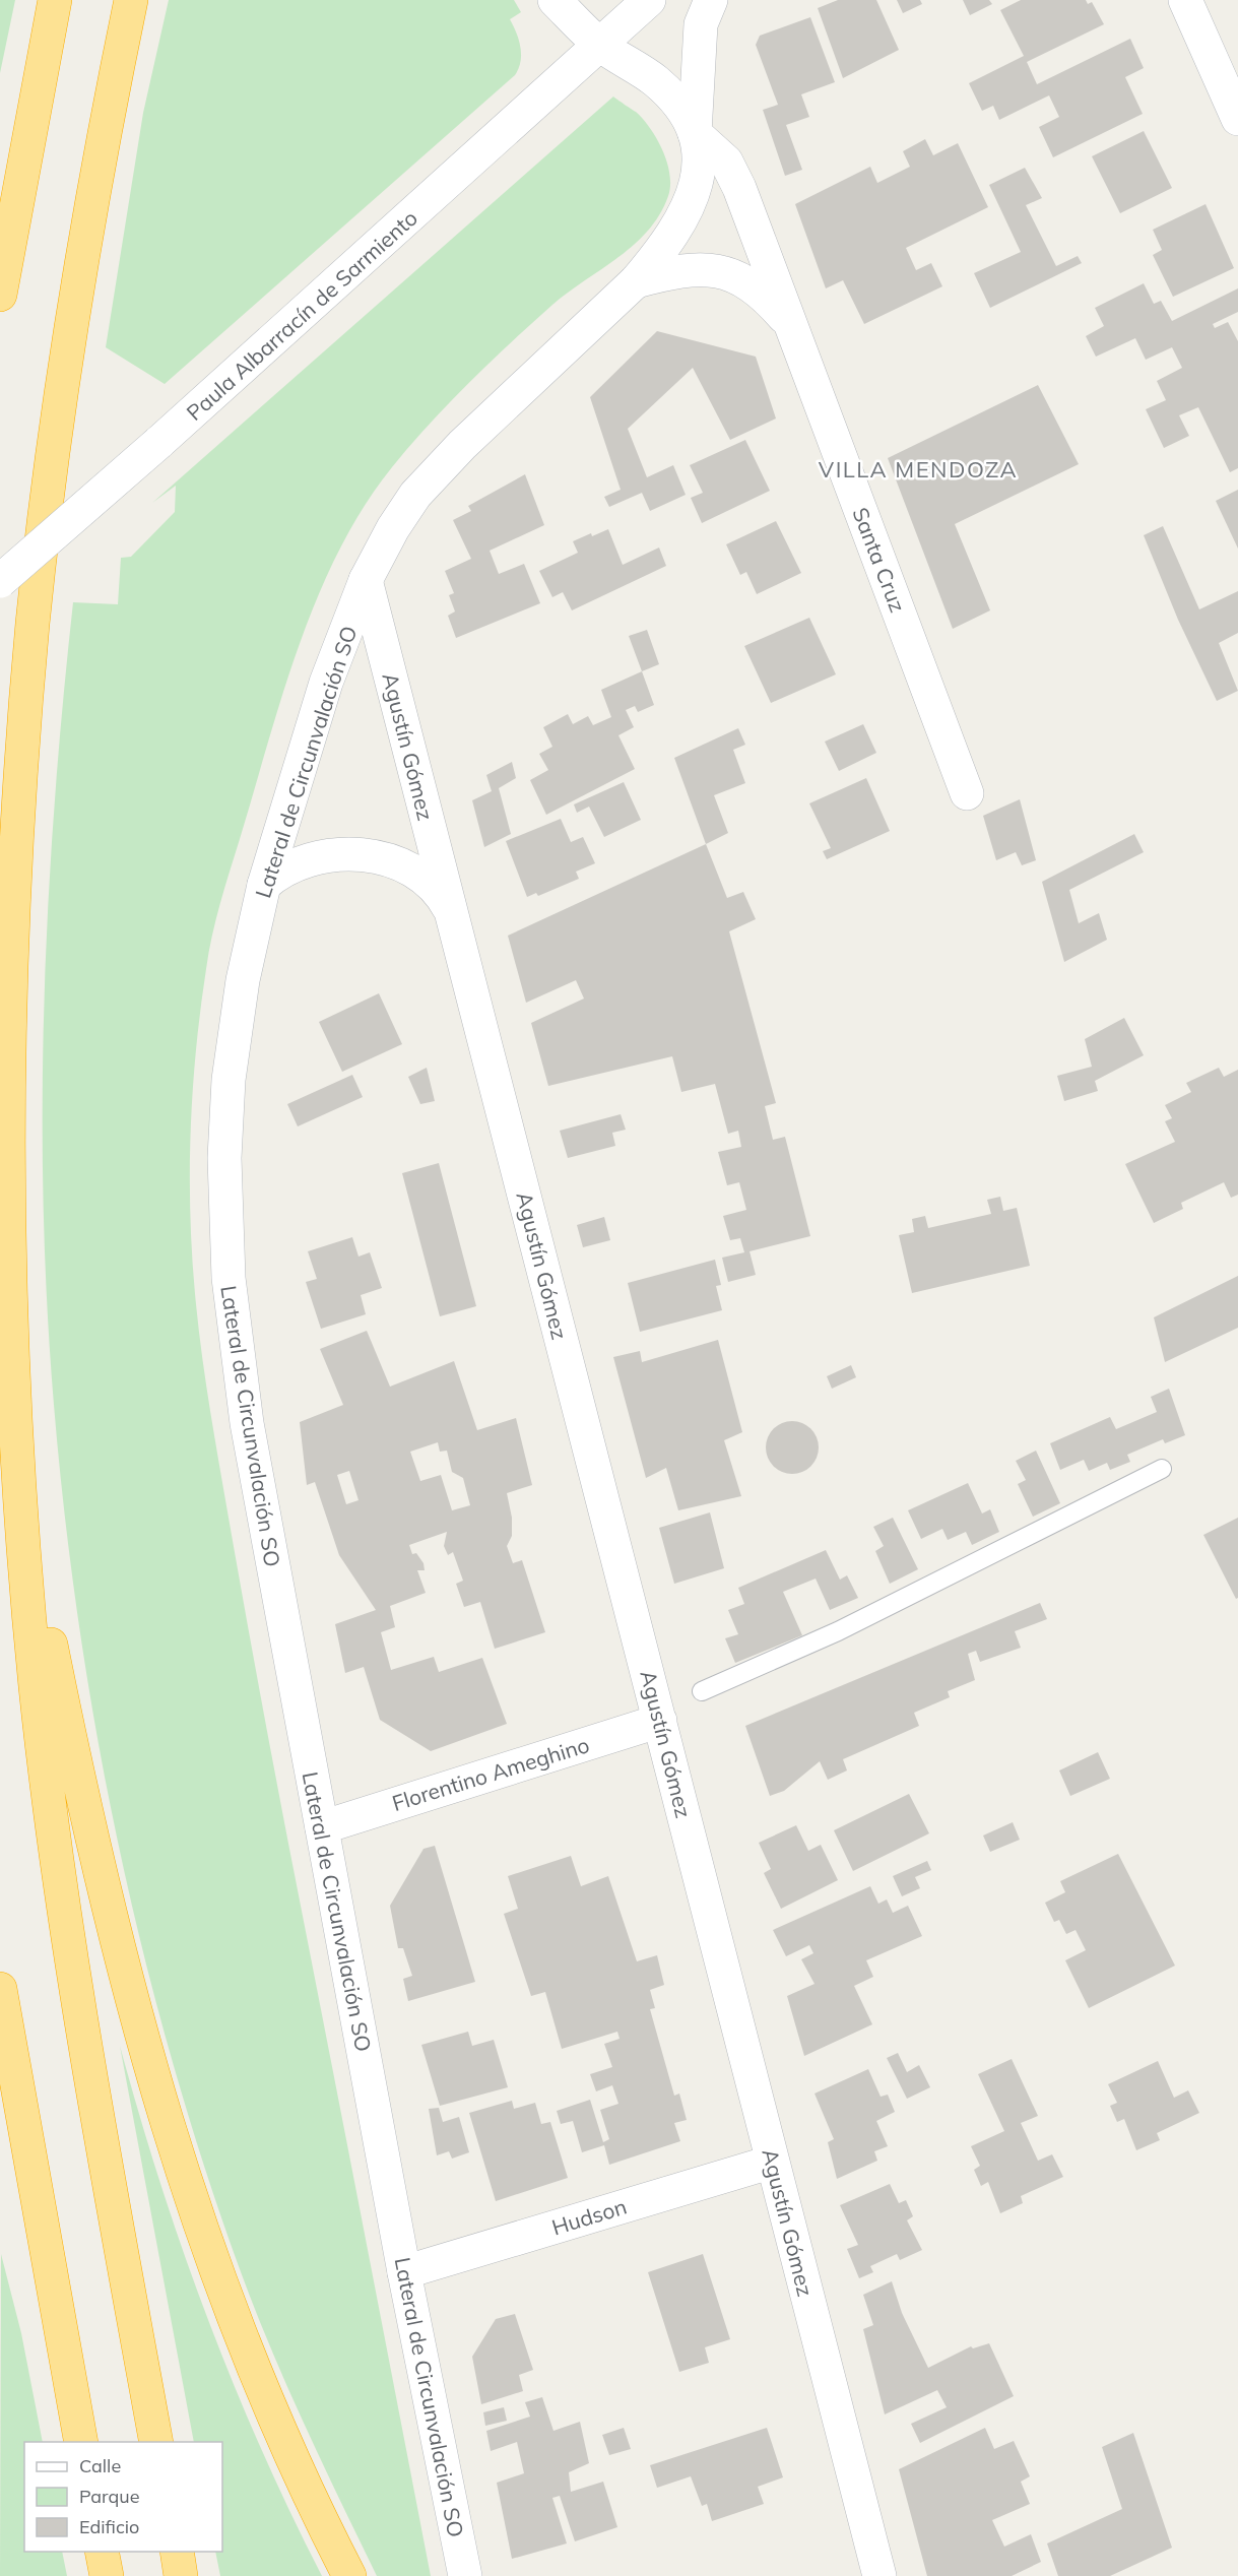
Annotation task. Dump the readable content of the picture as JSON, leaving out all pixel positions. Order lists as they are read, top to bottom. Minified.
{"streets":{"street":["Paula Albarracín de Sarmiento","Santa Cruz","Agustín Gómez","Lateral de Circunvalación SO","Florentino Ameghino","Hudson"]},"crossings":[["Paula Albarracín de Sarmiento","Lateral de Circunvalación SO"],["Santa Cruz","Lateral de Circunvalación SO"],["Agustín Gómez","Lateral de Circunvalación SO"],["Agustín Gómez","Florentino Ameghino"],["Agustín Gómez","Hudson"],["Lateral de Circunvalación SO","Florentino Ameghino"],["Lateral de Circunvalación SO","Hudson"]],"districts":["VILLA MENDOZA"],"legend":["Calle","Parque","Edificio"]}
